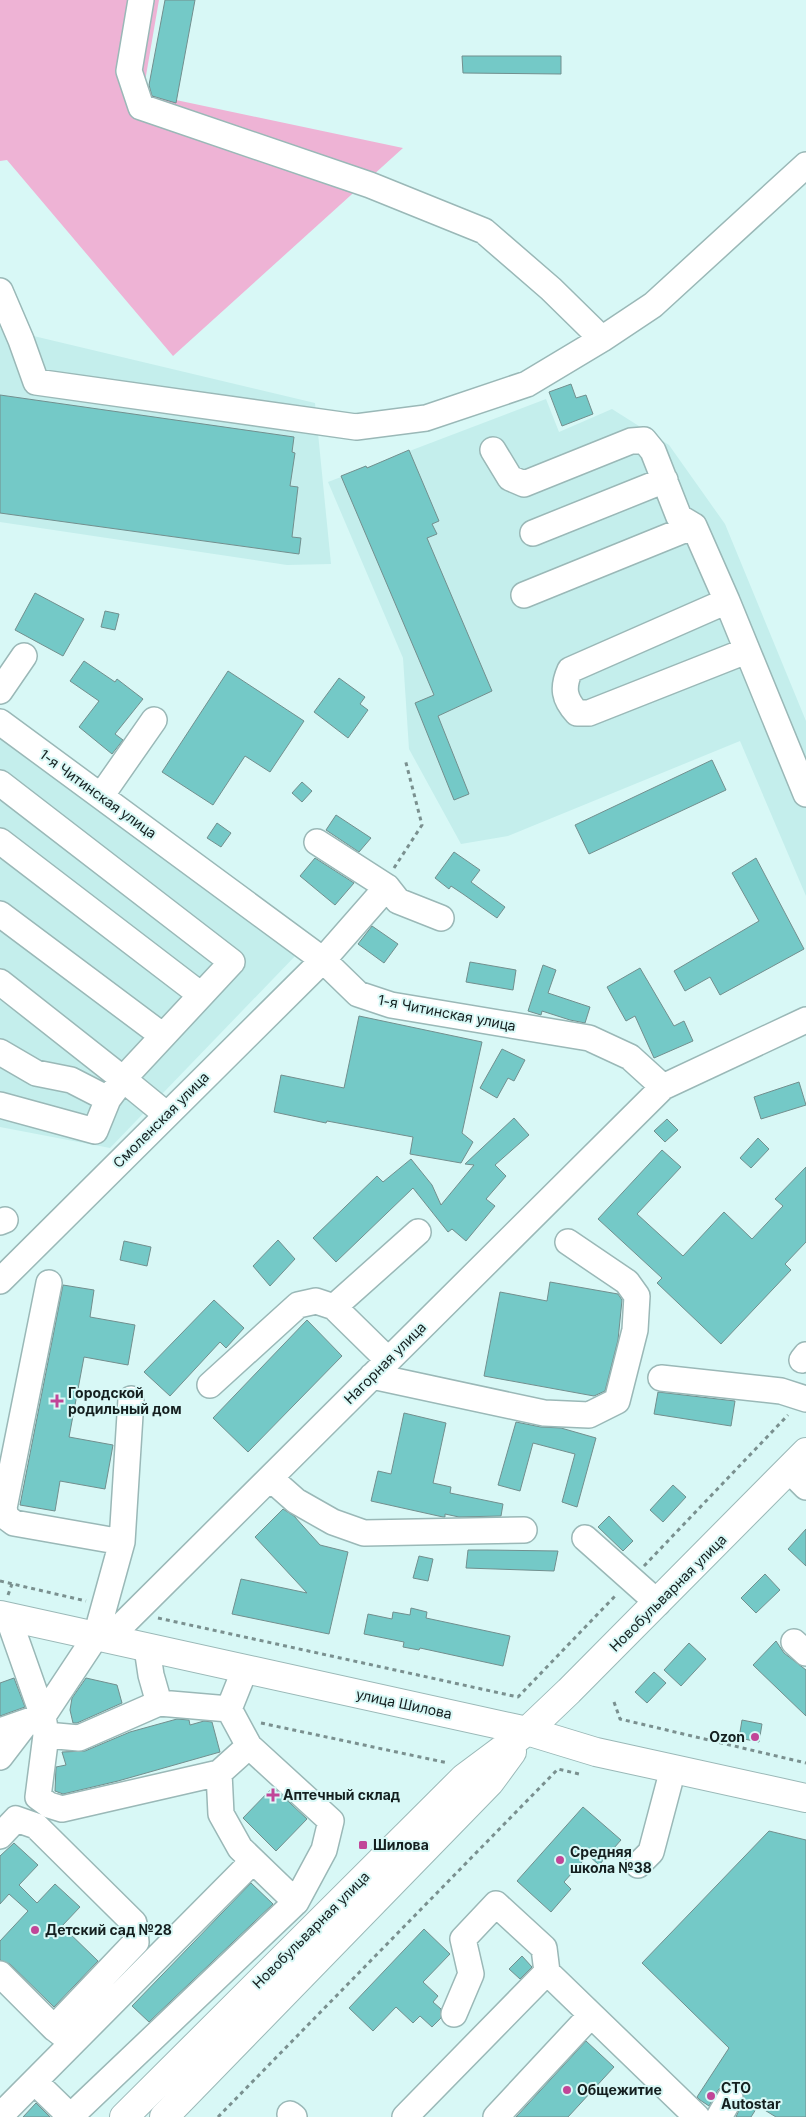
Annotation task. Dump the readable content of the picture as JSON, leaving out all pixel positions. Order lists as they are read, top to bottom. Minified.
{"streets":{"main road":["Новобульварная улица","улица Шилова"],"street":["1-я Читинская улица","Смоленская улица","Нагорная улица"]},"crossings":[["1-я Читинская улица","Смоленская улица"],["1-я Читинская улица","Нагорная улица"],["Нагорная улица","улица Шилова"],["Новобульварная улица","улица Шилова"]],"places":{"health":["Городской родильный дом","Аптечный склад"],"other":["Ozon","Средняя школа №38","Детский сад №28","Общежитие","СТО Autostar"],"transit":["Шилова"]}}
